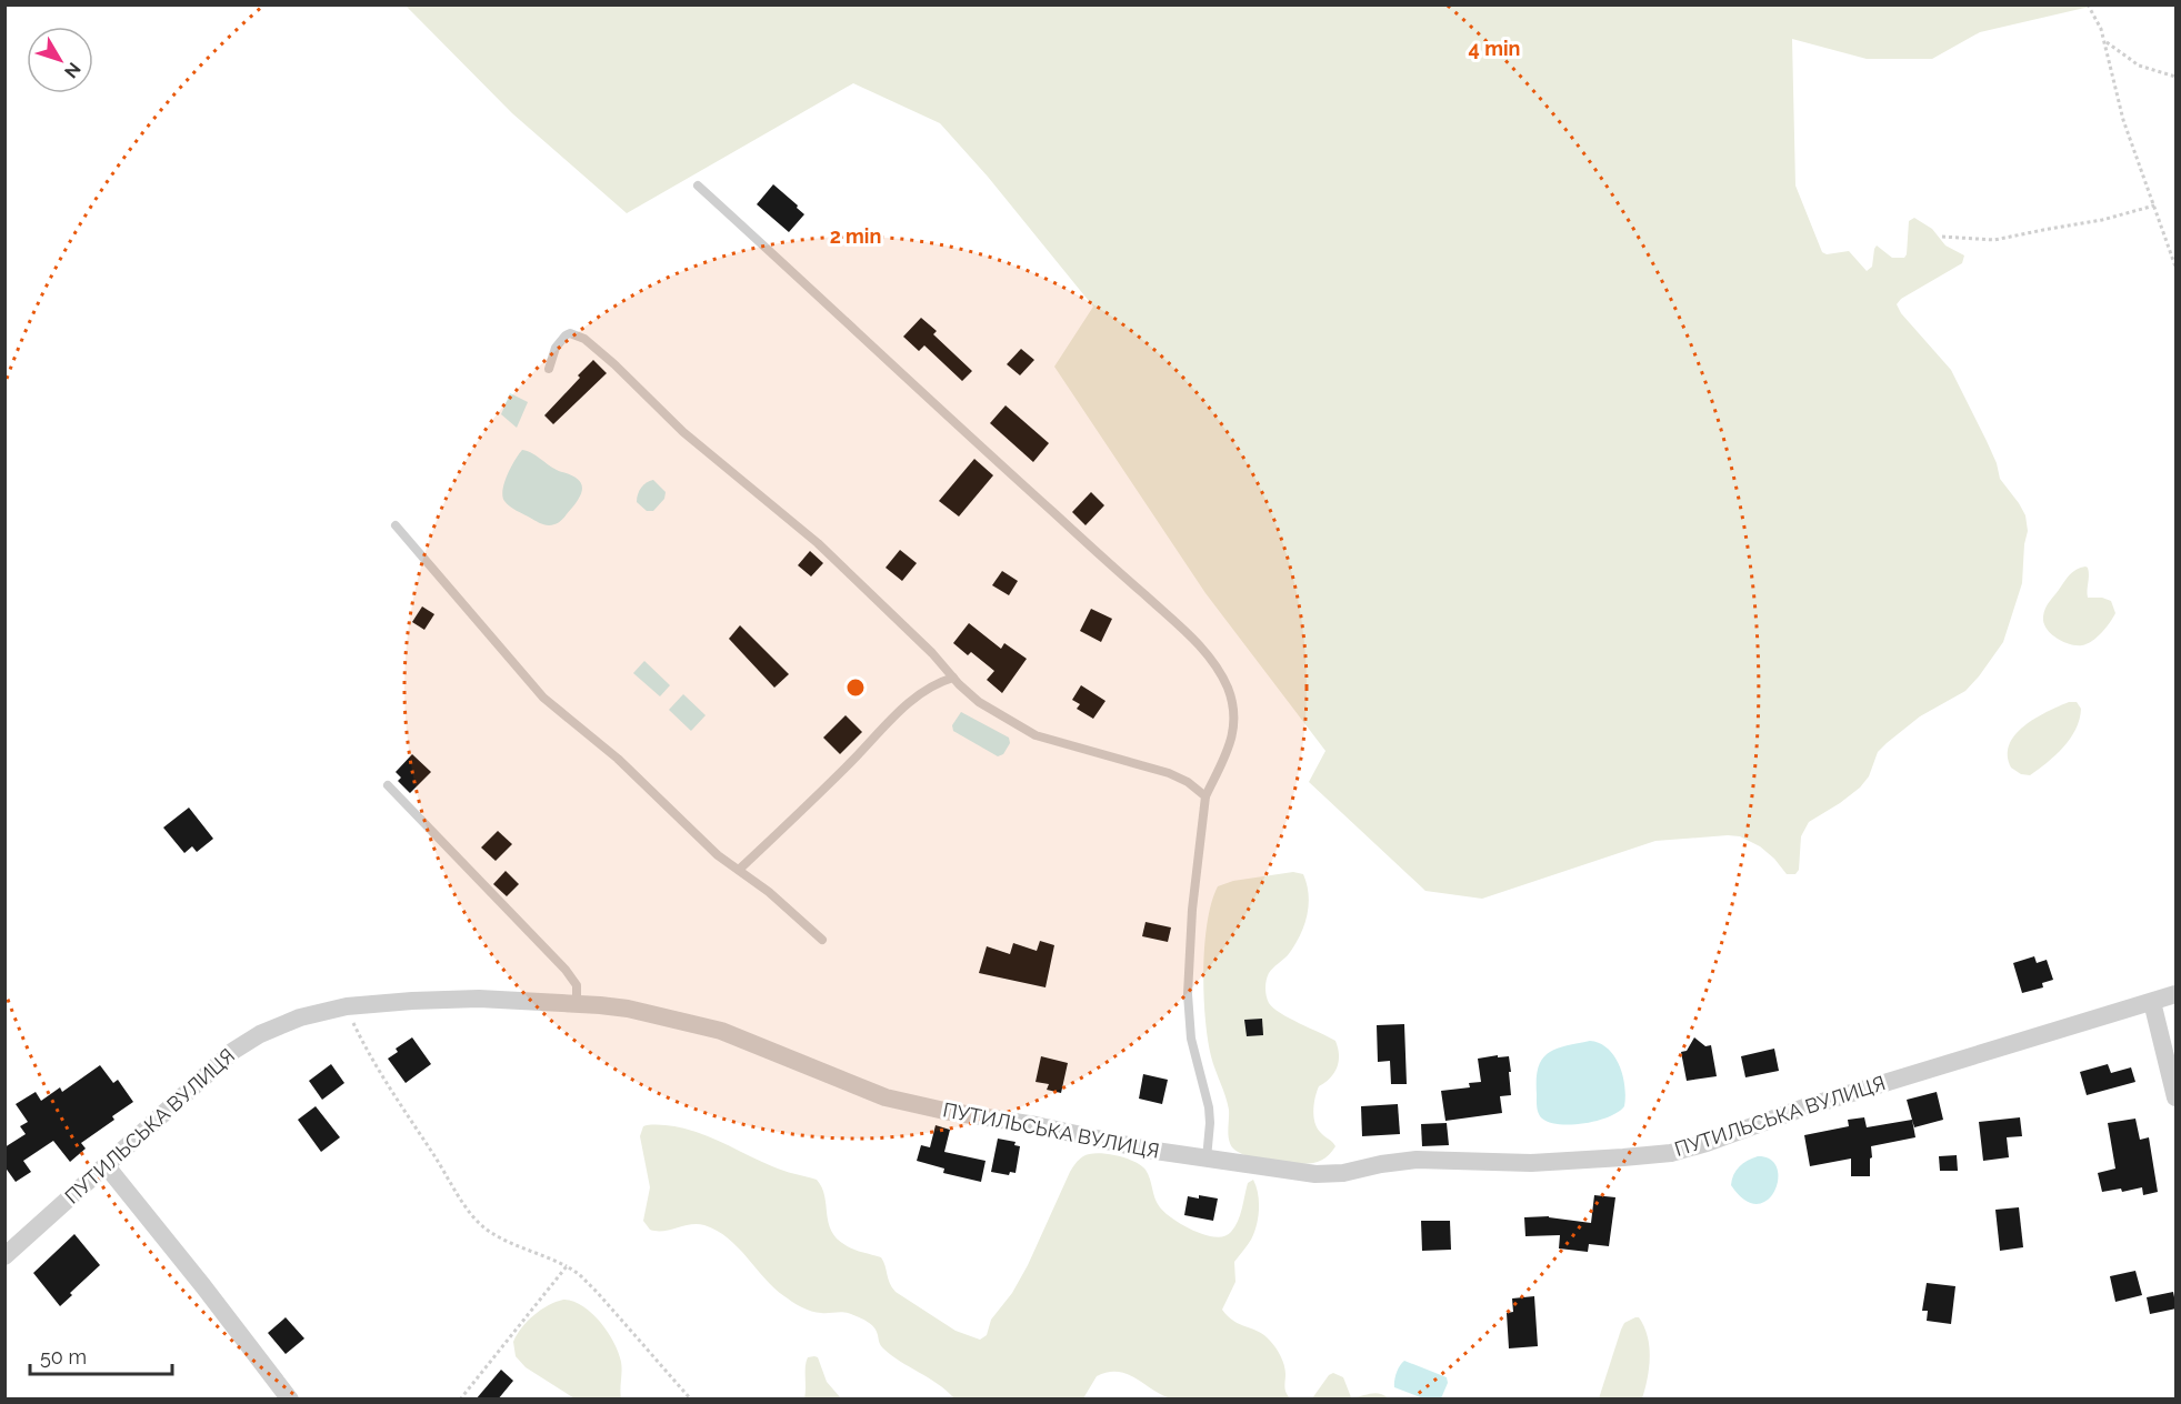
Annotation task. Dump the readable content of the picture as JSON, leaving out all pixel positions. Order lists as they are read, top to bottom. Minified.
{"streets":{"street":["ПУТИЛЬСЬКА ВУЛИЦЯ"]},"scale_bar":"50 m","north":"bottom right","rings":["4 min","2 min"]}
